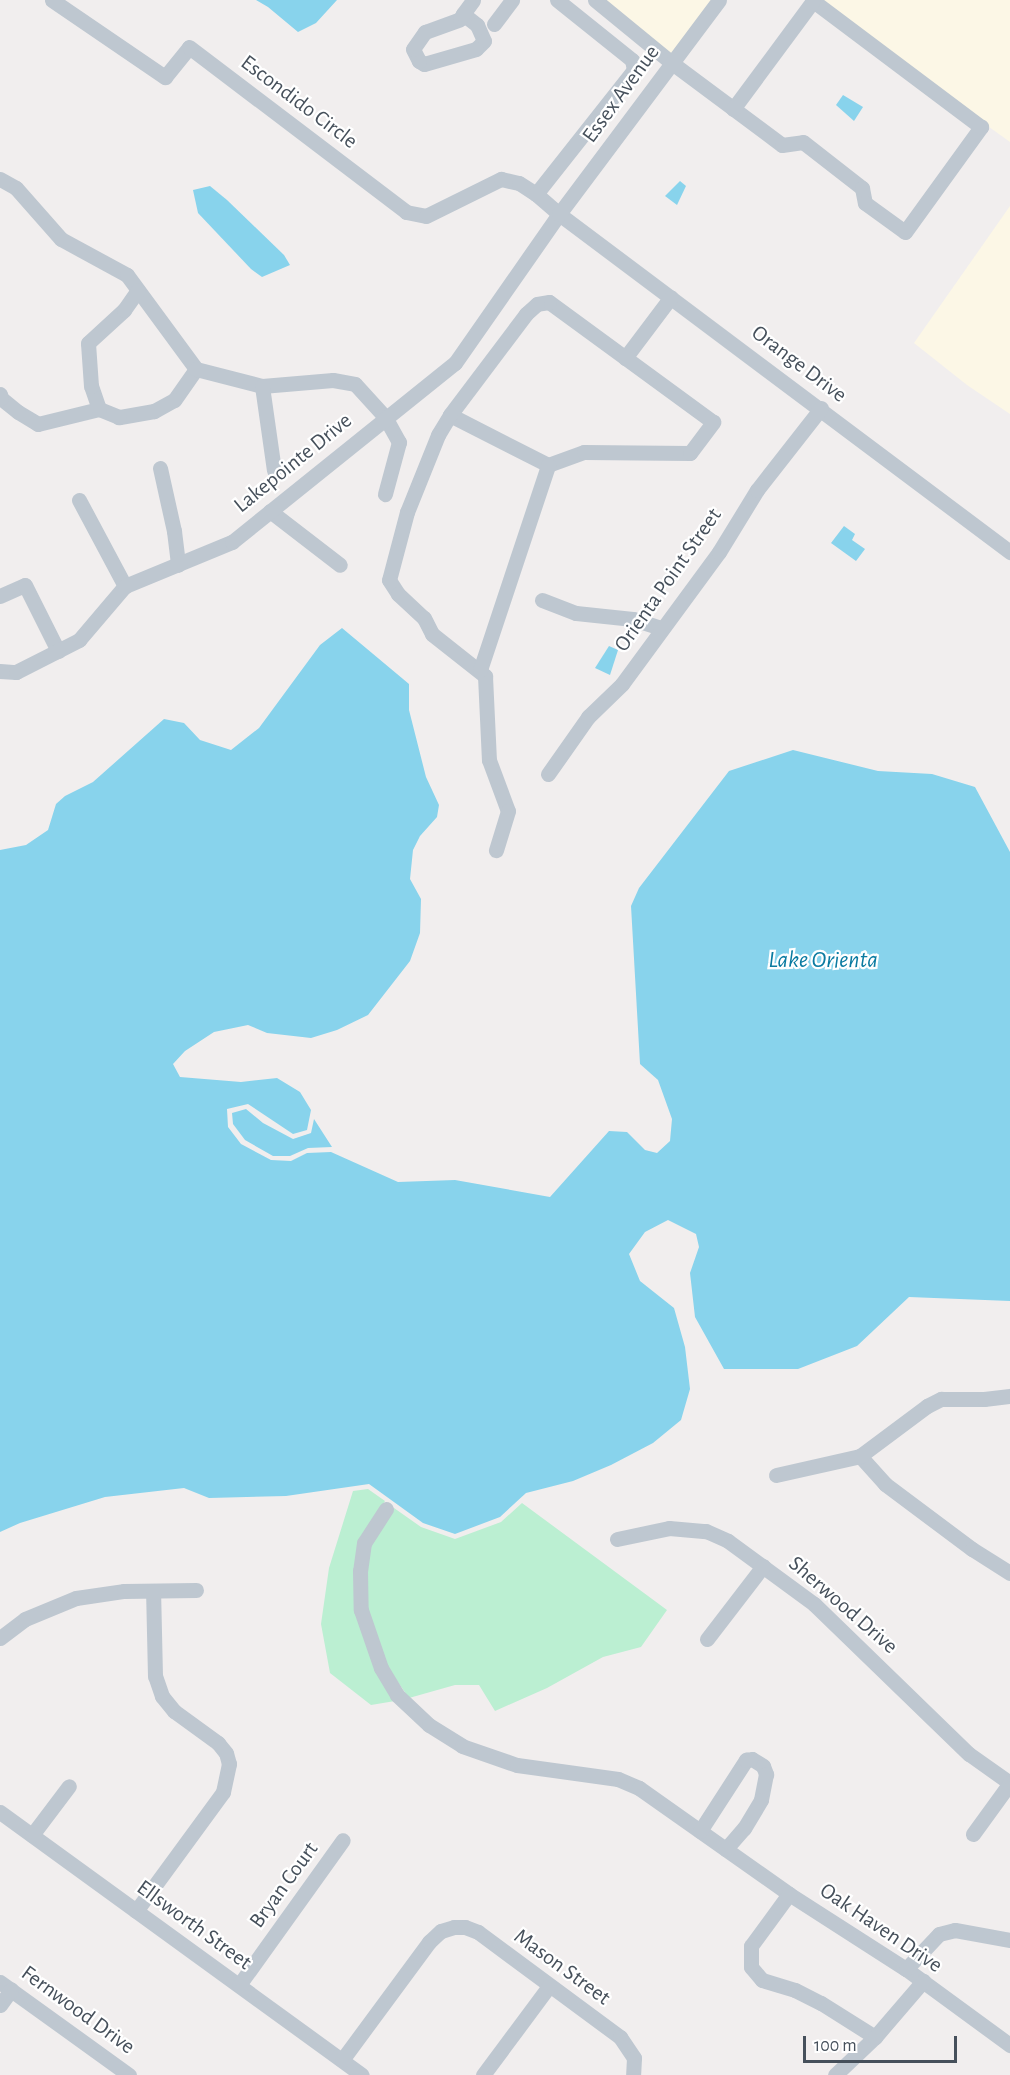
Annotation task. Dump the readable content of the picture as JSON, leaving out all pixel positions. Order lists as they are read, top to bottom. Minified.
{"streets":{"street":["Essex Avenue","Escondido Circle","Orange Drive","Lakepointe Drive","Orienta Point Street","Sherwood Drive","Bryan Court","Ellsworth Street","Oak Haven Drive","Mason Street","Fernwood Drive"]},"crossings":[["Essex Avenue","Escondido Circle"],["Essex Avenue","Orange Drive"],["Essex Avenue","Lakepointe Drive"],["Escondido Circle","Orange Drive"],["Escondido Circle","Lakepointe Drive"],["Orange Drive","Lakepointe Drive"],["Orange Drive","Orienta Point Street"],["Bryan Court","Ellsworth Street"],["Ellsworth Street","Mason Street"]],"water":["Lake Orienta"],"scale_bar":"100 m"}
